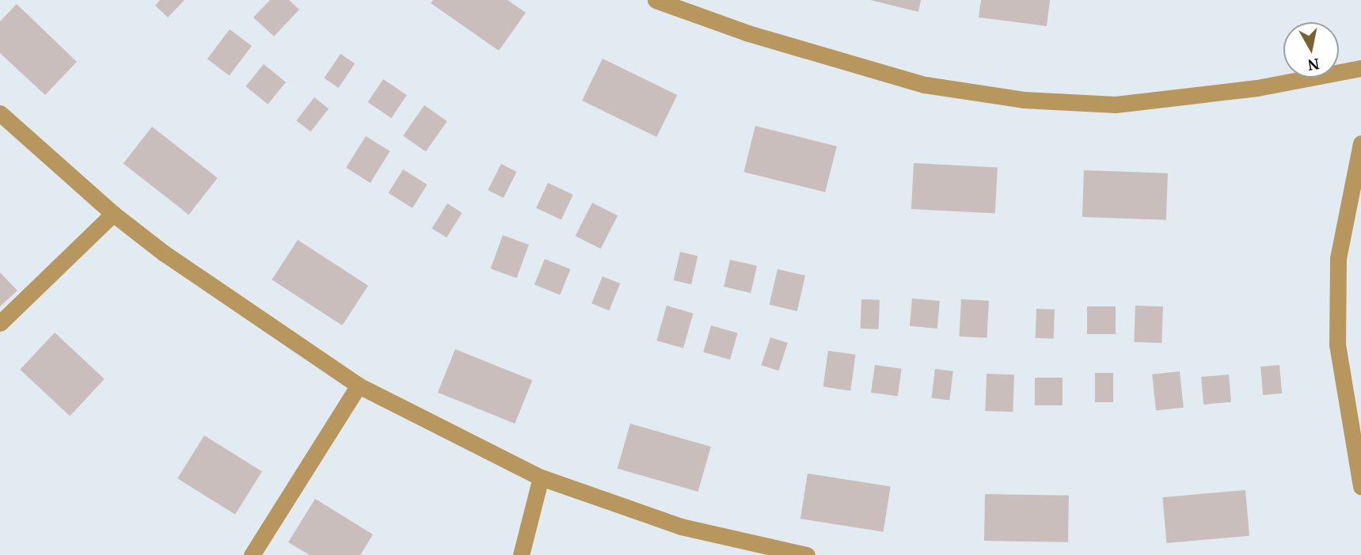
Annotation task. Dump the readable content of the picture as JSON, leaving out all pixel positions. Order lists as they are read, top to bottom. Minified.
{"north":"bottom"}
